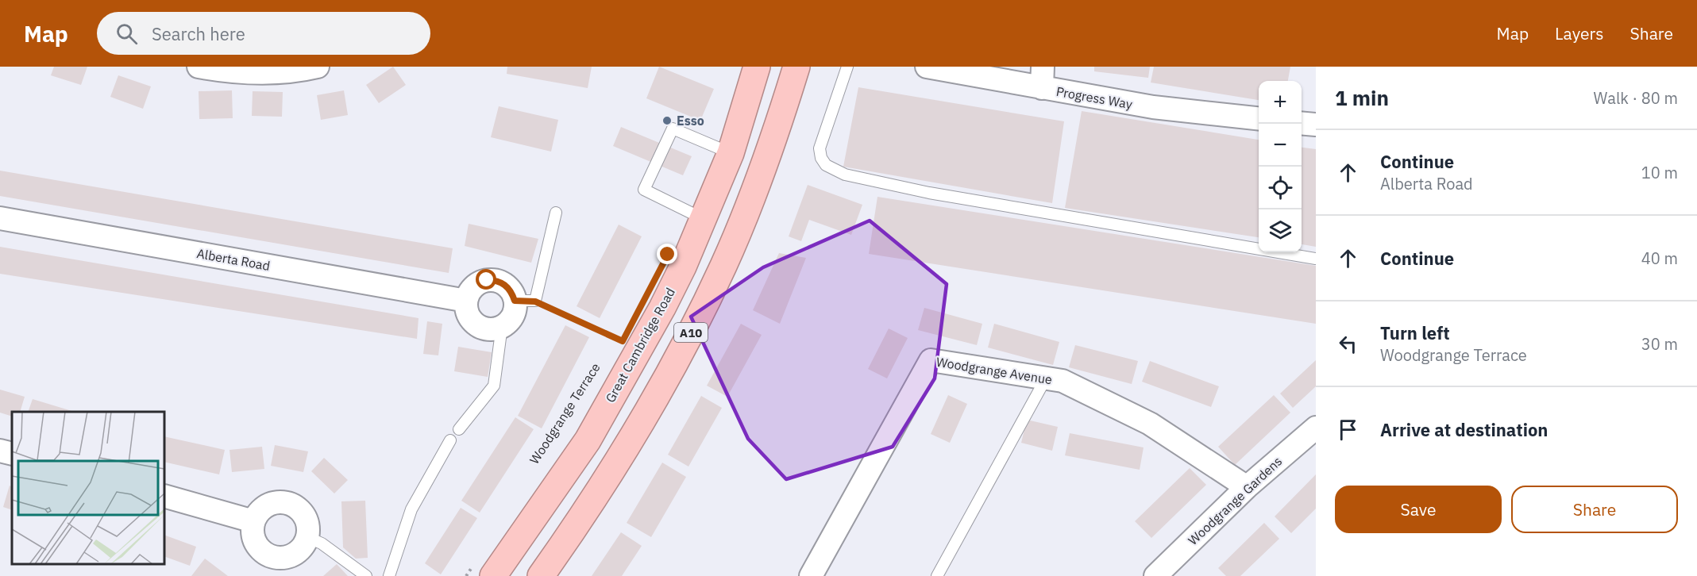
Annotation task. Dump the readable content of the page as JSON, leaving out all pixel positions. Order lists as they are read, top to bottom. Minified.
{"streets":{"highway":["A10","Great Cambridge Road"],"street":["Progress Way","Alberta Road","Woodgrange Avenue","Woodgrange Gardens"]},"crossings":[["Woodgrange Avenue","Woodgrange Gardens"]],"places":["Esso"],"page":{"header":"Map","search":"Search here","nav":["Map","Layers","Share"],"heading":["1 min","Walk · 80 m"],"map_buttons":["+","−"],"list":[["Continue","Alberta Road","10 m"],["Continue","40 m"],["Turn left","Woodgrange Terrace","30 m"],"Arrive at destination"],"buttons":["Save","Share"]}}
